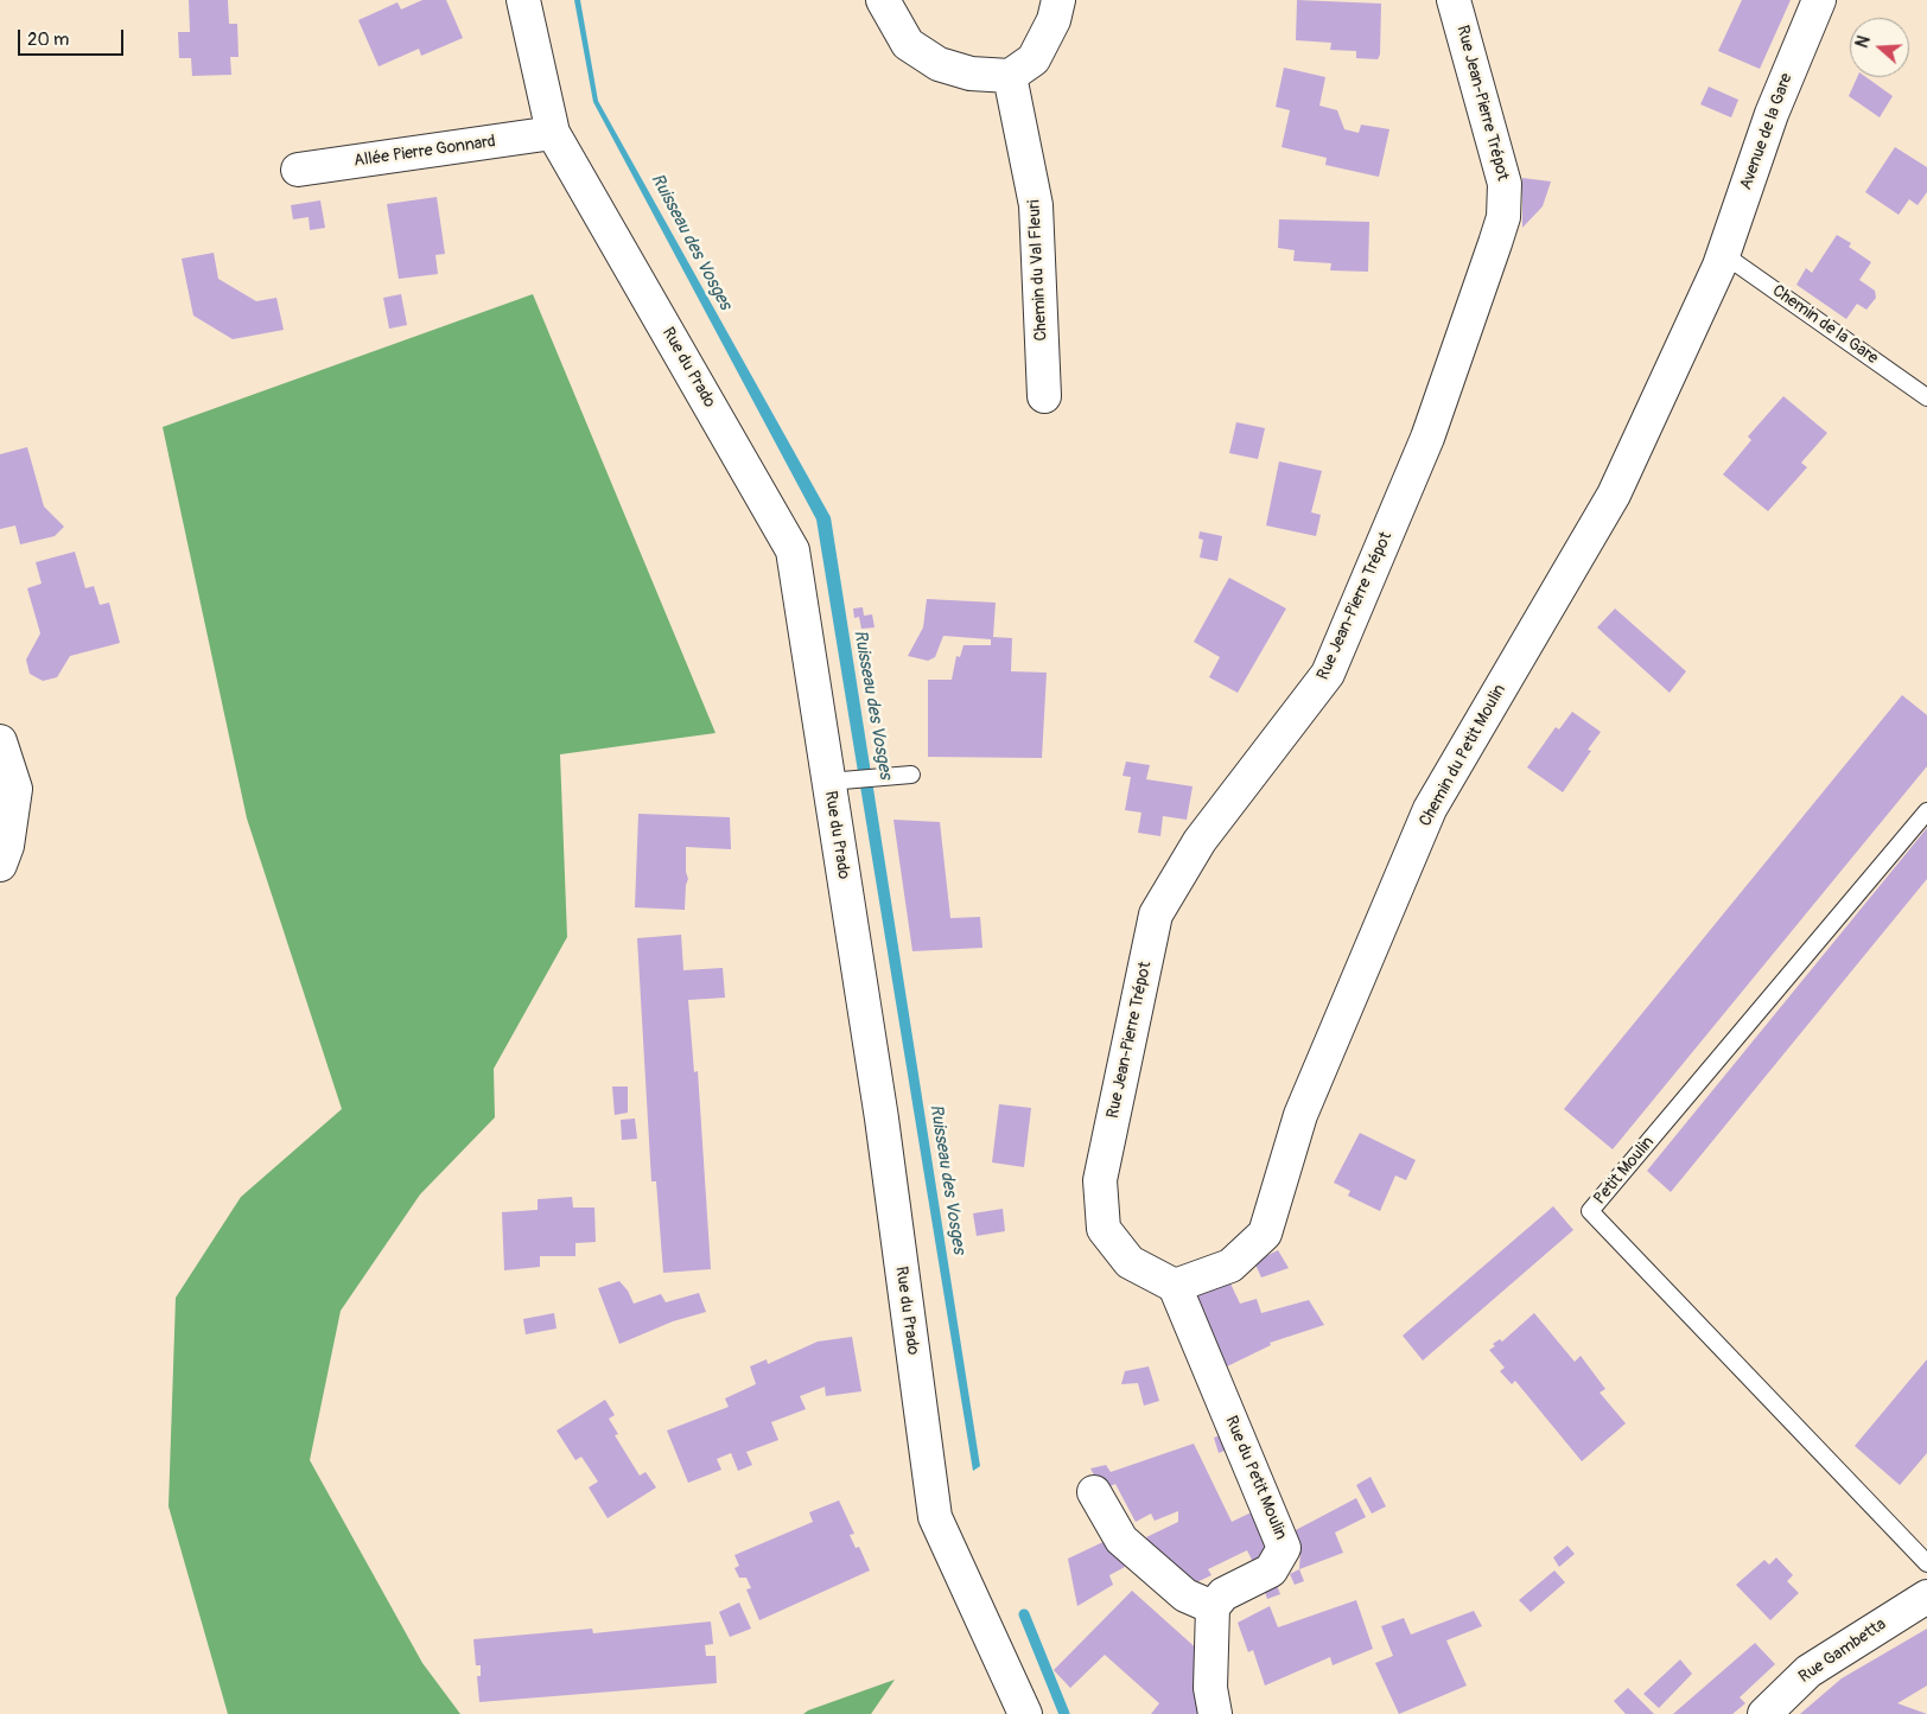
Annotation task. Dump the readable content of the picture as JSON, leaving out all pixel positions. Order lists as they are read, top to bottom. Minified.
{"streets":{"street":["Rue Jean-Pierre Trépot","Avenue de la Gare","Allée Pierre Gonnard","Chemin du Val Fleuri","Rue du Prado","Chemin du Petit Moulin","Rue du Petit Moulin","Rue Gambetta"],"lane":["Chemin de la Gare","Petit Moulin"]},"crossings":[["Rue Jean-Pierre Trépot","Chemin du Petit Moulin"],["Rue Jean-Pierre Trépot","Rue du Petit Moulin"],["Avenue de la Gare","Chemin de la Gare"],["Avenue de la Gare","Chemin du Petit Moulin"],["Allée Pierre Gonnard","Rue du Prado"],["Chemin de la Gare","Chemin du Petit Moulin"],["Chemin du Petit Moulin","Rue du Petit Moulin"]],"water":["Ruisseau des Vosges"],"scale_bar":"20 m","north":"left"}
